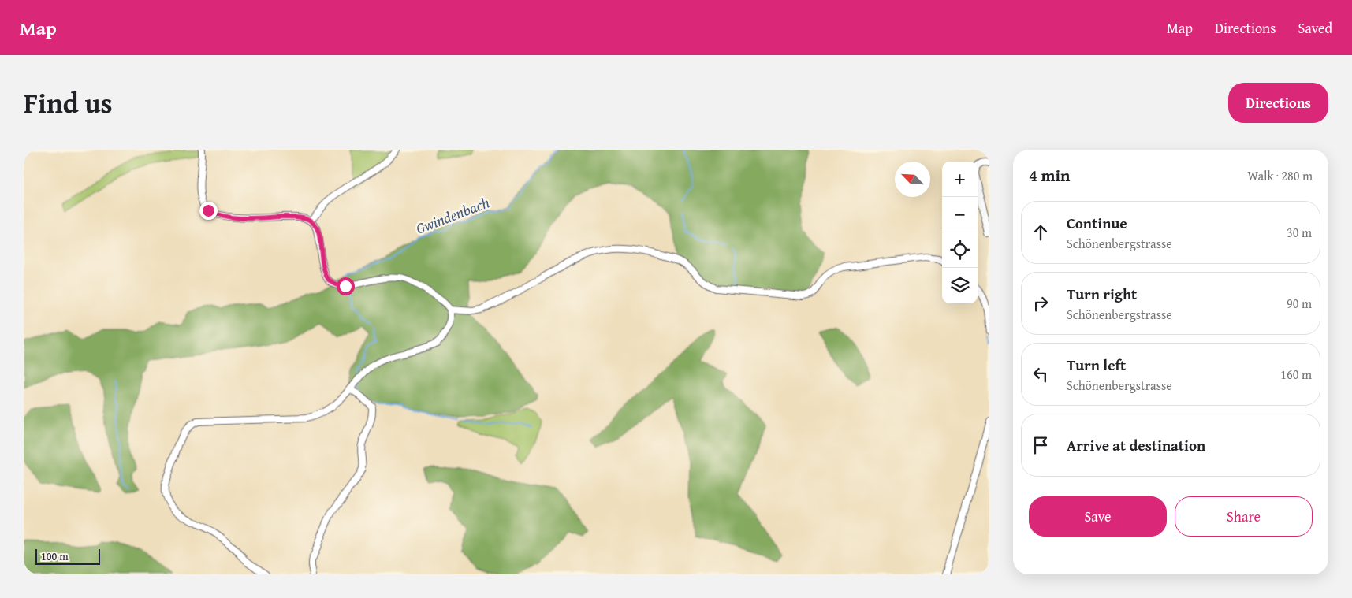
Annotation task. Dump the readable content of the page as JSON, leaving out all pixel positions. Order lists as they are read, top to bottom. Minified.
{"water":["Gwindenbach"],"scale_bar":"100 m","north":"top left","page":{"header":"Map","nav":["Map","Directions","Saved"],"title":"Find us","buttons":["Directions",["Save","Share"]],"heading":["4 min","Walk · 280 m"],"map_buttons":["+","−"],"list":[["Continue","Schönenbergstrasse","30 m"],["Turn right","Schönenbergstrasse","90 m"],["Turn left","Schönenbergstrasse","160 m"],"Arrive at destination"],"scale":"100 m"}}
